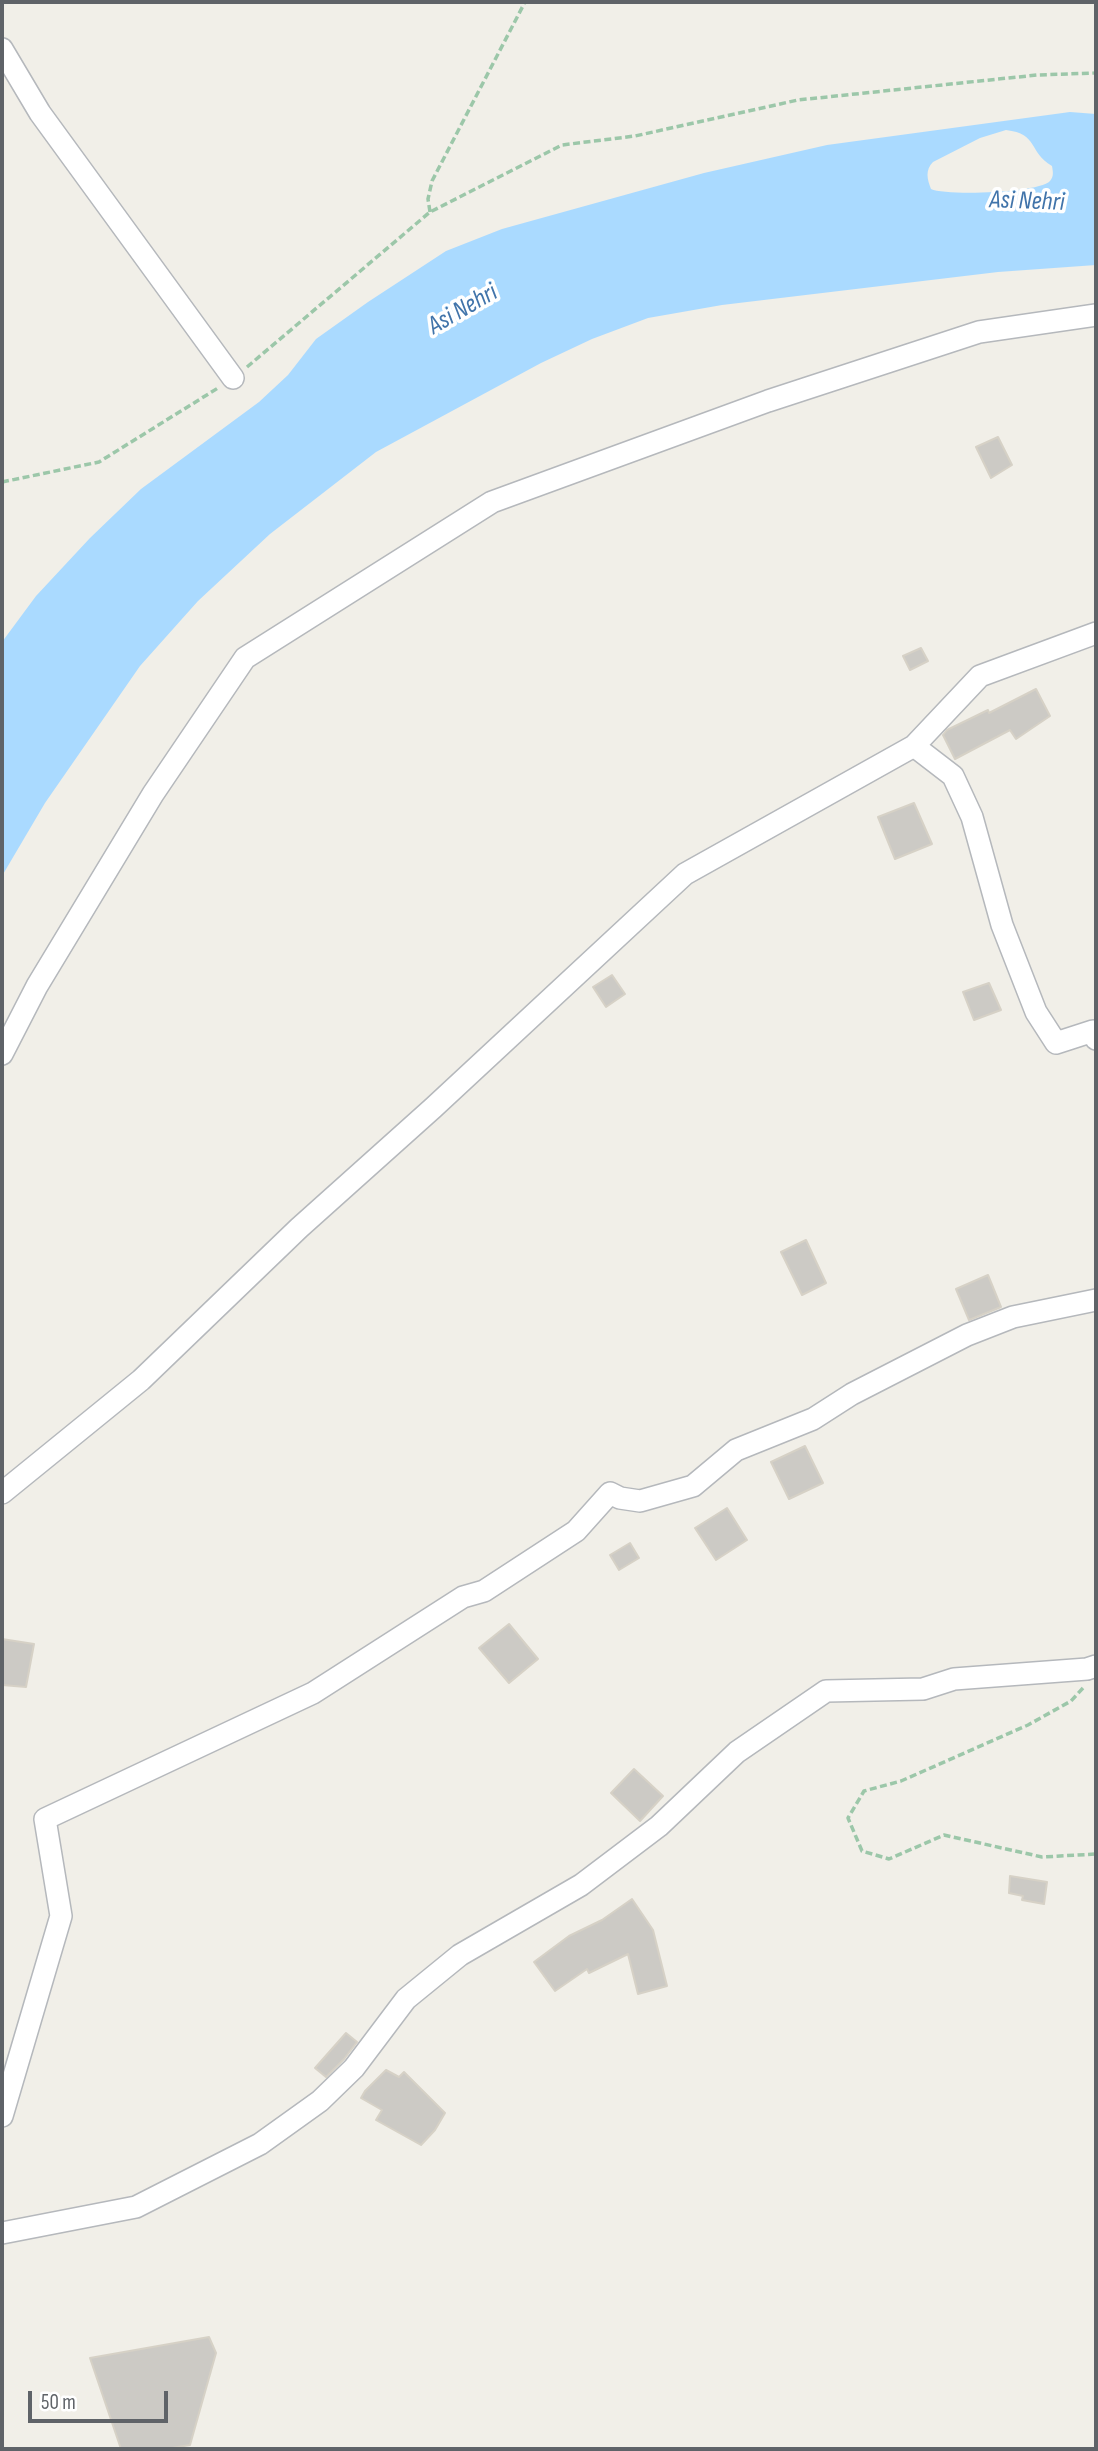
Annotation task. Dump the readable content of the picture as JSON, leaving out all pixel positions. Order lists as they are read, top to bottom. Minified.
{"water":["Asi Nehri"],"scale_bar":"50 m"}
